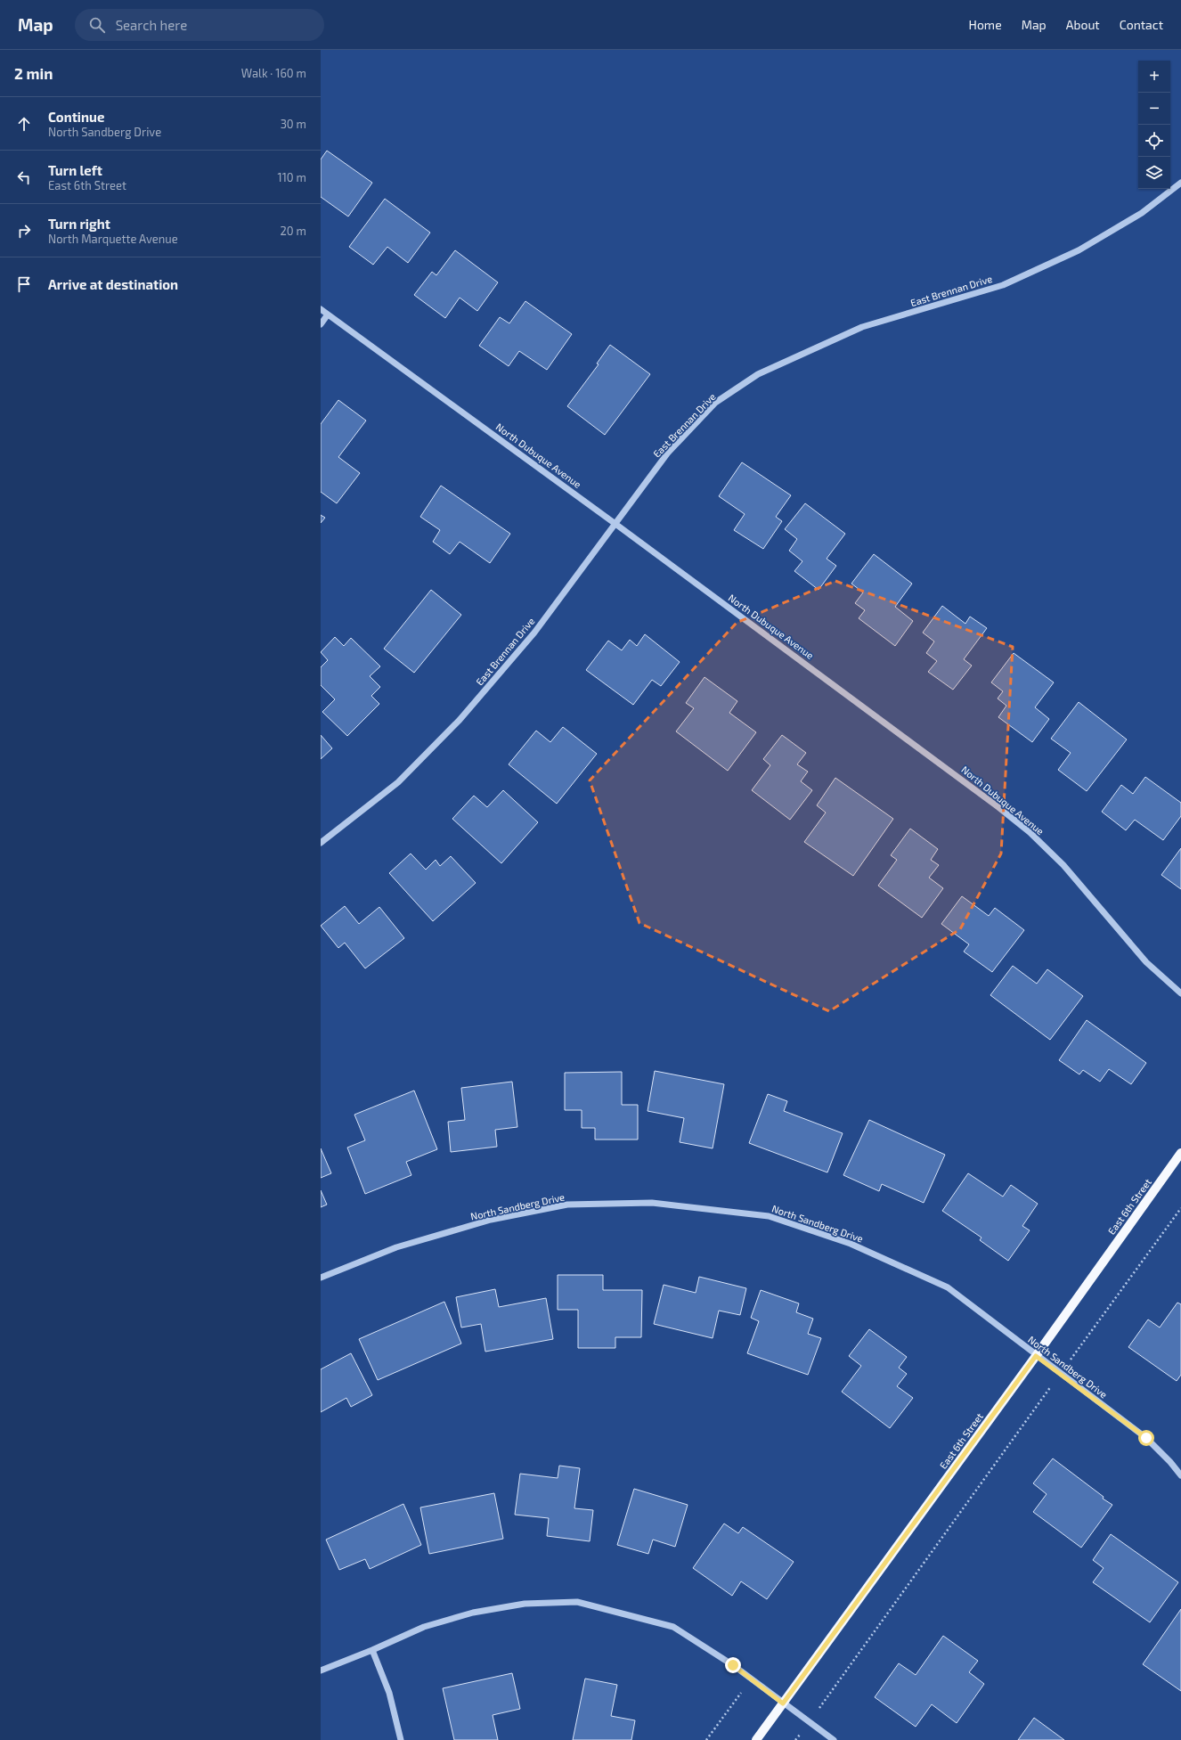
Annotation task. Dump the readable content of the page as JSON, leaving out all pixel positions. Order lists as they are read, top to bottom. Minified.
{"streets":{"main road":["East 6th Street"],"street":["East Brennan Drive","North Dubuque Avenue","North Sandberg Drive"]},"crossings":[["East Brennan Drive","North Dubuque Avenue"],["North Sandberg Drive","East 6th Street"]],"page":{"header":"Map","search":"Search here","nav":["Home","Map","About","Contact"],"heading":["2 min","Walk · 160 m"],"map_buttons":["+","−"],"list":[["Continue","North Sandberg Drive","30 m"],["Turn left","East 6th Street","110 m"],["Turn right","North Marquette Avenue","20 m"],"Arrive at destination"]}}
